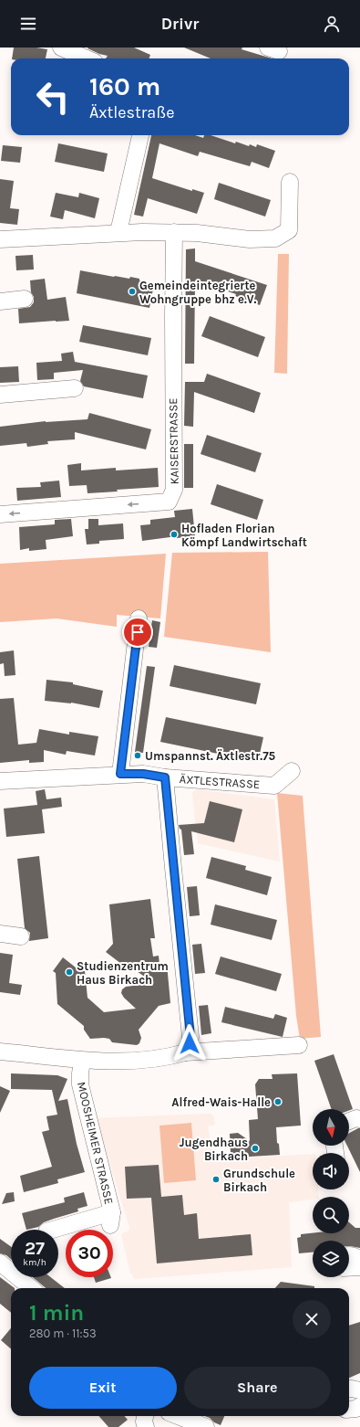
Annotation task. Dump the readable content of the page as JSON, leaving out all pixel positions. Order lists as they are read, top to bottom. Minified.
{"streets":{"street":["KAISERSTRASSE","ÄXTLESTRASSE","MOOSHEIMER STRASSE"]},"places":["Gemeindeintegrierte Wohngruppe bhz e.V.","Hofladen Florian Kömpf Landwirtschaft","Umspannst. Äxtlestr.75","Studienzentrum Haus Birkach","Alfred-Wais-Halle","Jugendhaus Birkach","Grundschule Birkach"],"north":"bottom","page":{"header":"Drivr","turn":["160 m","Äxtlestraße"],"speed":"27 km/h","limit":"30","heading":["1 min","280 m · 11:53"],"buttons":["Exit","Share"]}}
